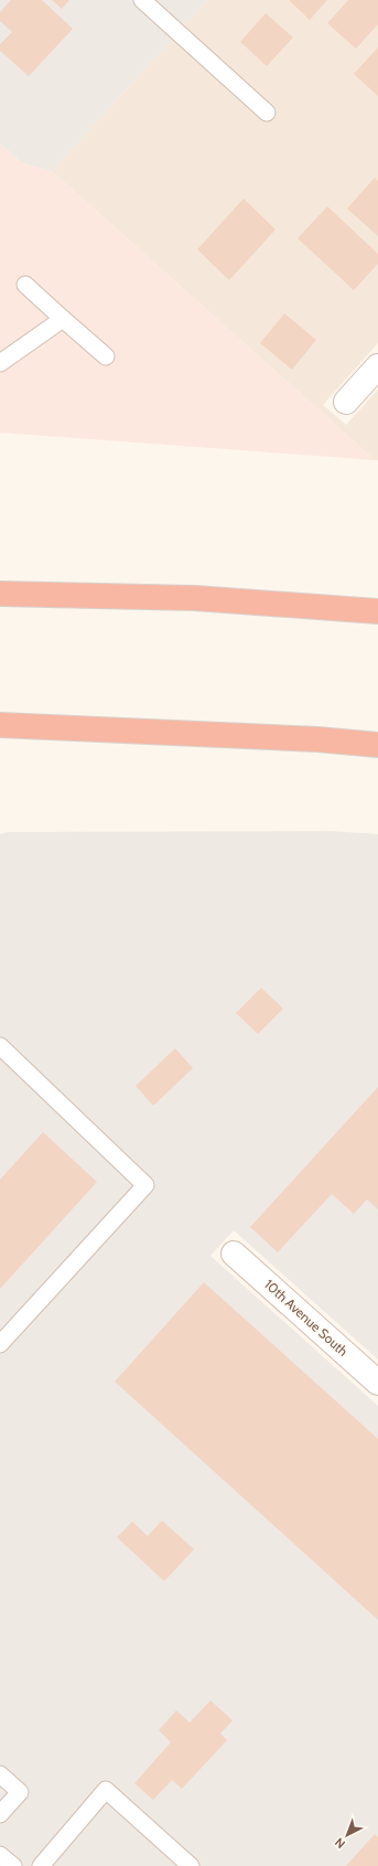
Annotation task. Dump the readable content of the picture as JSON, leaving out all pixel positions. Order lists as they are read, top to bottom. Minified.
{"streets":{"street":["10th Avenue South"]},"north":"bottom left"}
